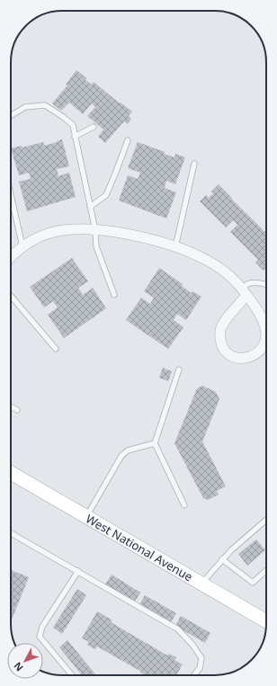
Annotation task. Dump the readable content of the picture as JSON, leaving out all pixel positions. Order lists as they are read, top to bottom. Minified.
{"streets":{"main road":["West National Avenue"]},"north":"bottom left"}
